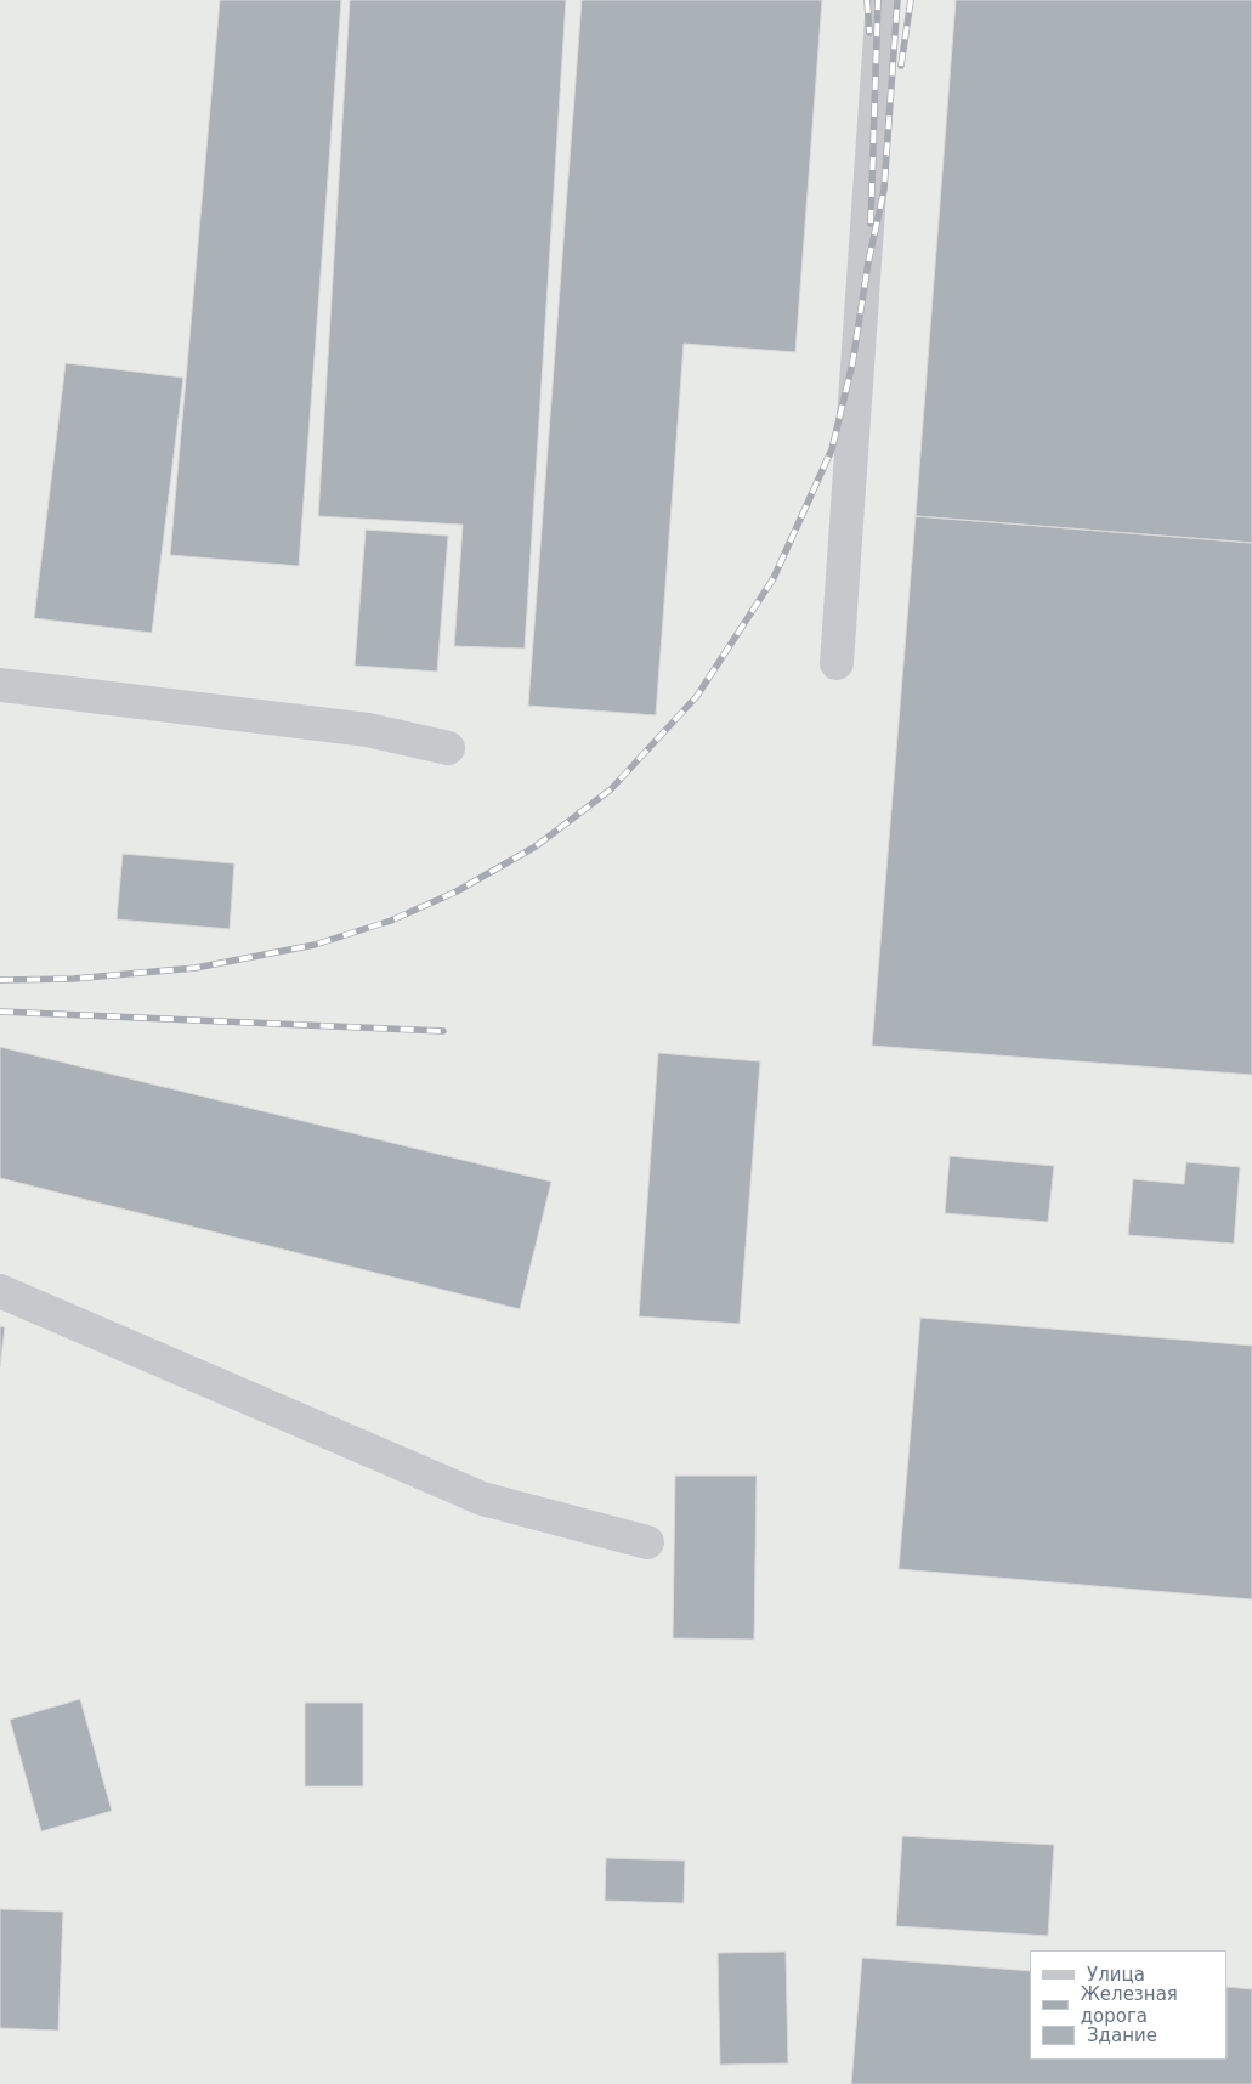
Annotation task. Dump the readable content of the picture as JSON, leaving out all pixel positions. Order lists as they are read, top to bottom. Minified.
{"legend":["Улица","Железная дорога","Здание"]}
